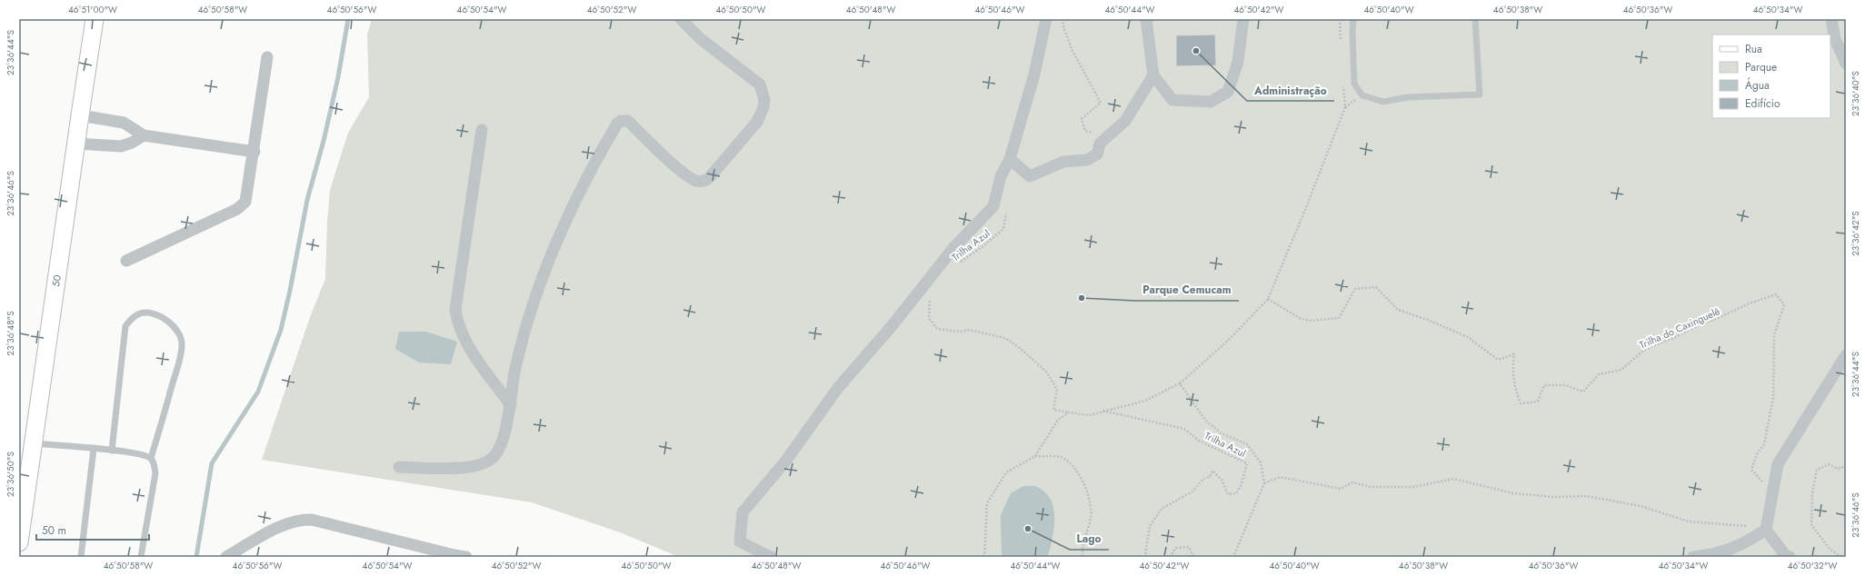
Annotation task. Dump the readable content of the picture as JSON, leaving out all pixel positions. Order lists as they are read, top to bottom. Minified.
{"streets":{"main road":["50"],"path":["Trilha Azul","Trilha do Caxinguelê"]},"places":["Administração","Parque Cemucam","Lago"],"legend":["Rua","Parque","Água","Edifício"],"scale_bar":"50 m","coordinates":["46°51'00\"W","46°50'58\"W","46°50'56\"W","46°50'54\"W","46°50'52\"W","46°50'50\"W","46°50'48\"W","46°50'46\"W","46°50'44\"W","46°50'42\"W","46°50'40\"W","46°50'38\"W","46°50'36\"W","46°50'34\"W","23°36'44\"S","23°36'40\"S","23°36'46\"S","23°36'42\"S","23°36'48\"S","23°36'50\"S","46°50'32\"W"]}
